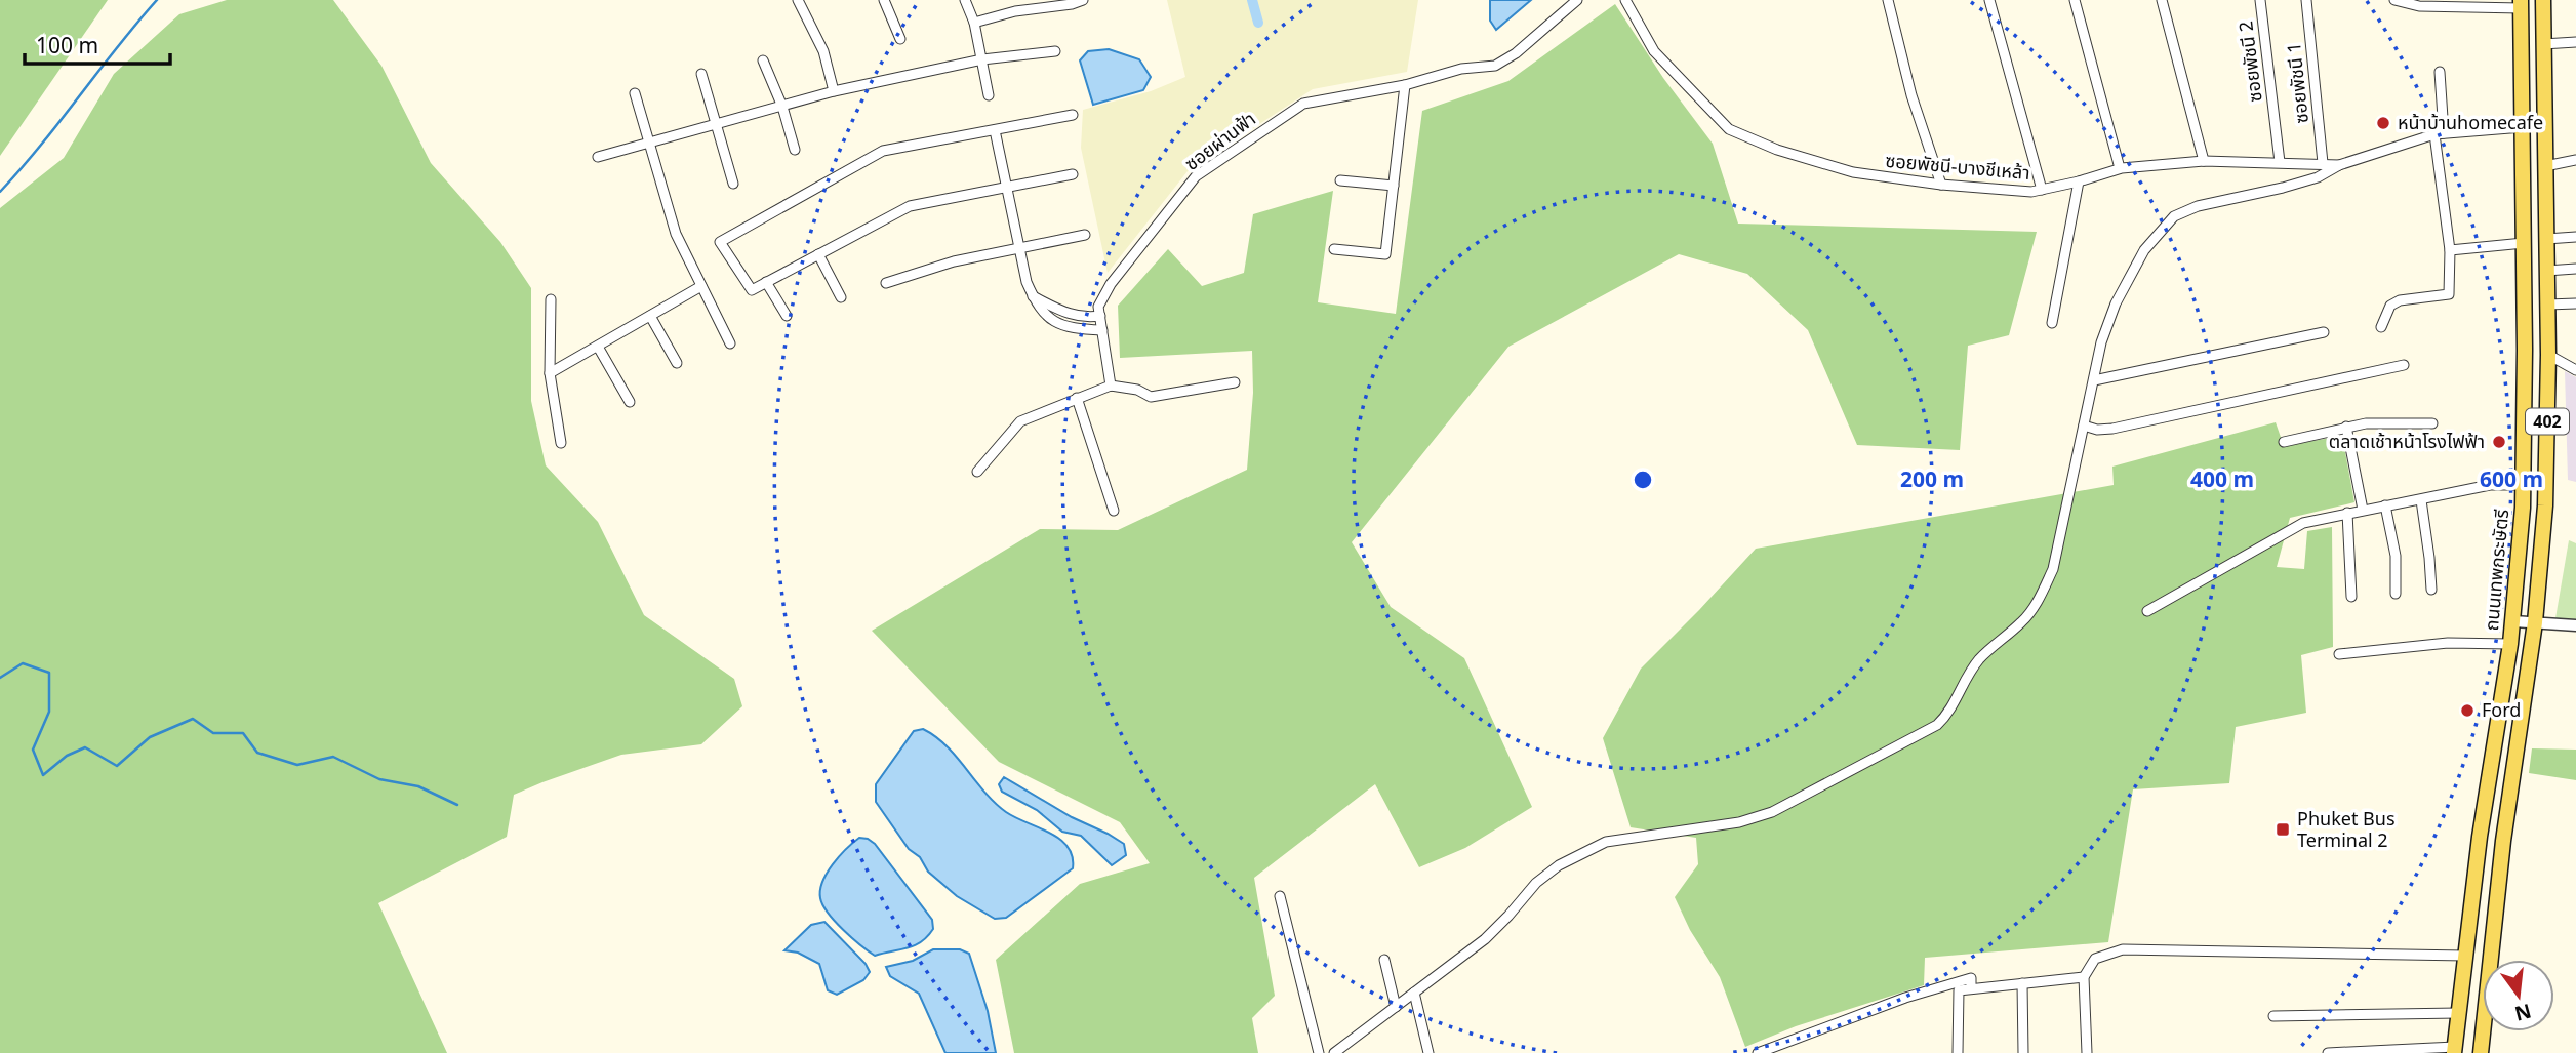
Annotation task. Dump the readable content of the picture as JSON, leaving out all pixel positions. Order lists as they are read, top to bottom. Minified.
{"streets":{"main road":["402","ถนนเทพกระษัตรี"],"street":["ซอยพัชนี 2","ซอยพัชนี 1","ซอยผ่านฟ้า","ซอยพัชนี-บางชีเหล้า"]},"crossings":[["ซอยพัชนี 2","ซอยพัชนี-บางชีเหล้า"],["ซอยพัชนี 1","ซอยพัชนี-บางชีเหล้า"],["ซอยพัชนี-บางชีเหล้า","ถนนเทพกระษัตรี"]],"places":{"other":["หน้าบ้านhomecafe","ตลาดเช้าหน้าโรงไฟฟ้า","Ford"],"transit":["Phuket Bus Terminal 2"]},"scale_bar":"100 m","north":"bottom","rings":["200 m","400 m","600 m"]}
